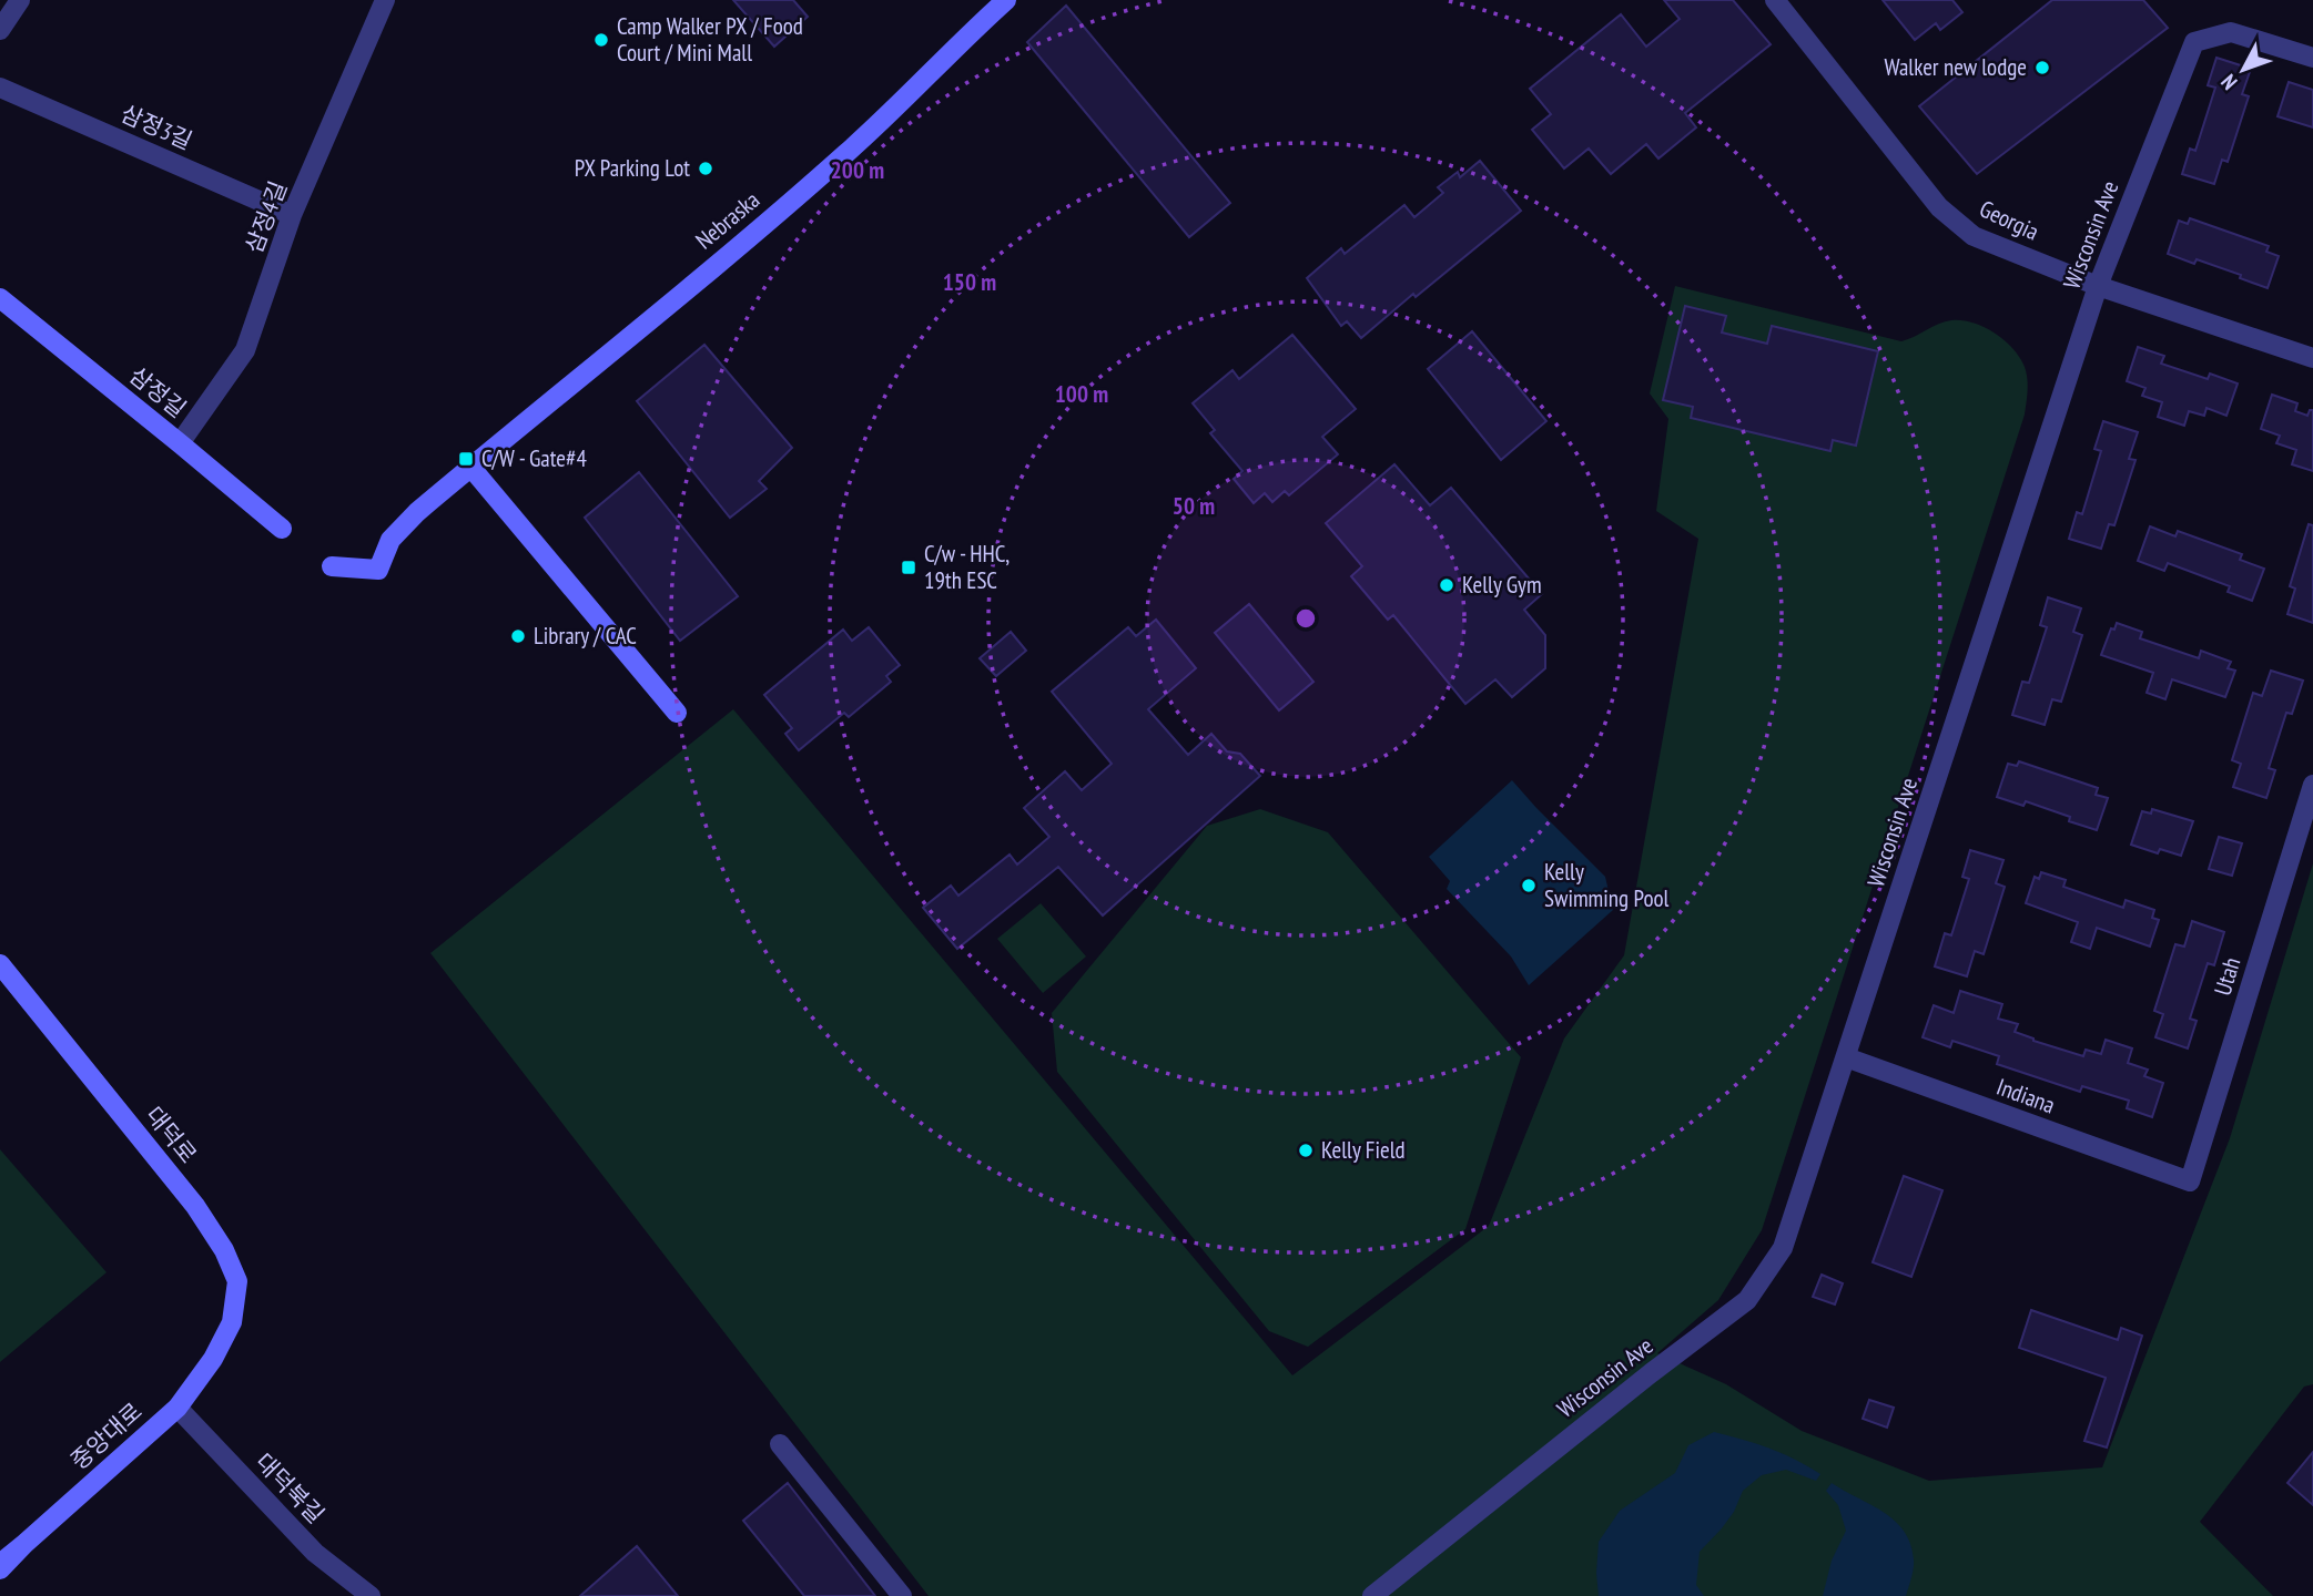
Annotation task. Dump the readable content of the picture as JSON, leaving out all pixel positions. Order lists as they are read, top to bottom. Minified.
{"streets":{"street":["삼정3길","삼정4길","Nebraska","Georgia","Wisconsin Ave","삼정길","Utah","Indiana","대덕로","중앙대로","대덕북길"]},"crossings":[["삼정3길","삼정4길"],["삼정4길","삼정길"],["Georgia","Wisconsin Ave"],["Wisconsin Ave","Indiana"],["Utah","Indiana"],["대덕로","중앙대로"],["중앙대로","대덕북길"]],"places":{"other":["Camp Walker PX / Food Court / Mini Mall","Walker new lodge","PX Parking Lot","Kelly Gym","Library / CAC","Kelly Swimming Pool","Kelly Field"],"transit":["C/W - Gate#4","C/w - HHC, 19th ESC"]},"north":"bottom left","rings":["200 m","150 m","100 m","50 m"]}
